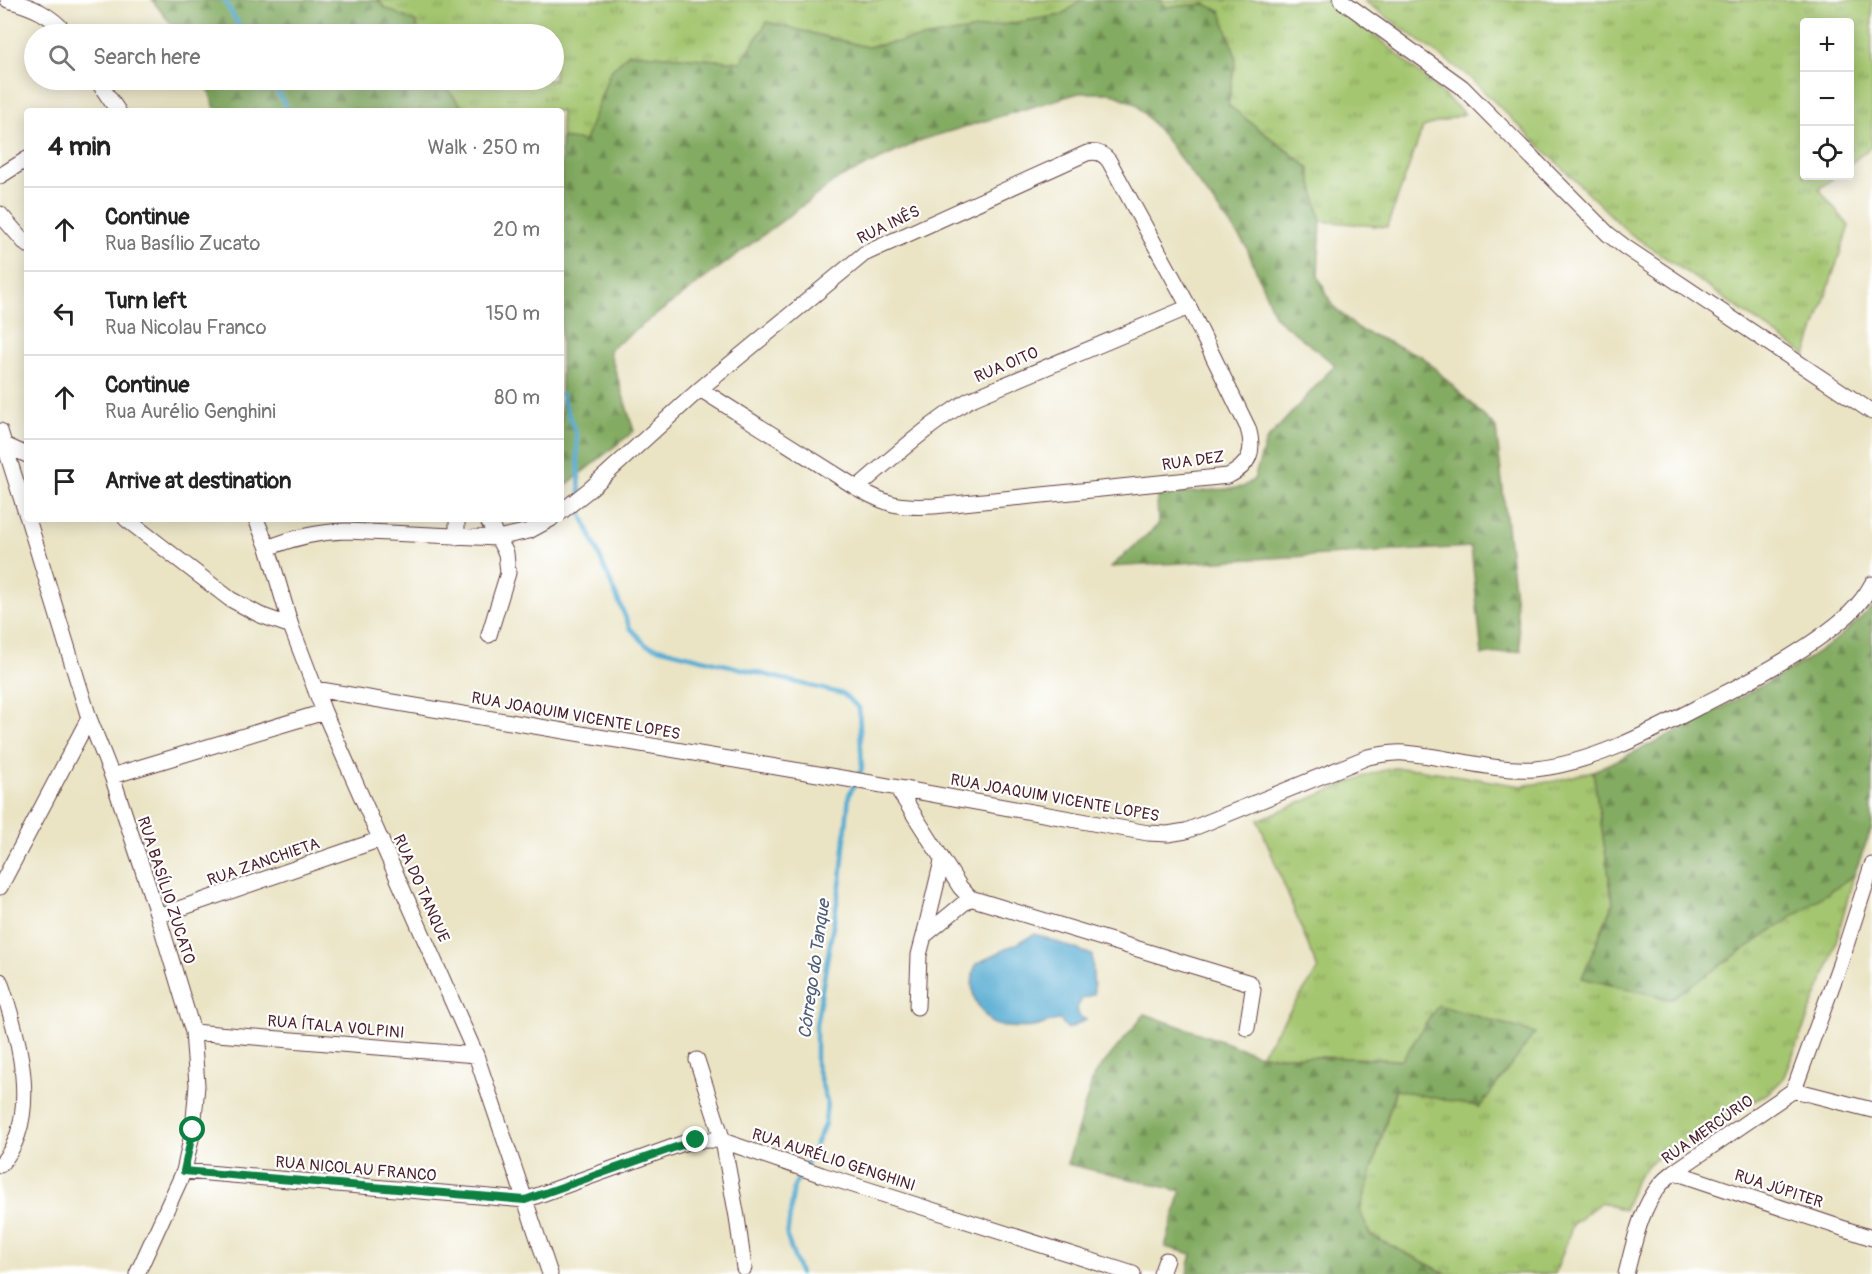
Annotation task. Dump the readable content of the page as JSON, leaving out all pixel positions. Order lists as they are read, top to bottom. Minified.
{"streets":{"street":["RUA INÊS","RUA OITO","RUA DEZ","RUA JOAQUIM VICENTE LOPES","RUA ZANCHIETA","RUA DO TANQUE","RUA BASÍLIO ZUCATO","RUA ÍTALA VOLPINI","RUA MERCÚRIO","RUA AURÉLIO GENGHINI","RUA NICOLAU FRANCO","RUA JÚPITER"]},"crossings":[["RUA INÊS","RUA DEZ"],["RUA OITO","RUA DEZ"],["RUA JOAQUIM VICENTE LOPES","RUA DO TANQUE"],["RUA ZANCHIETA","RUA DO TANQUE"],["RUA ZANCHIETA","RUA BASÍLIO ZUCATO"],["RUA DO TANQUE","RUA ÍTALA VOLPINI"],["RUA DO TANQUE","RUA AURÉLIO GENGHINI"],["RUA DO TANQUE","RUA NICOLAU FRANCO"],["RUA BASÍLIO ZUCATO","RUA ÍTALA VOLPINI"],["RUA BASÍLIO ZUCATO","RUA NICOLAU FRANCO"],["RUA MERCÚRIO","RUA JÚPITER"],["RUA AURÉLIO GENGHINI","RUA NICOLAU FRANCO"]],"water":["Córrego do Tanque"],"page":{"map_buttons":["+","−"],"search":"Search here","heading":["4 min","Walk · 250 m"],"list":[["Continue","Rua Basílio Zucato","20 m"],["Turn left","Rua Nicolau Franco","150 m"],["Continue","Rua Aurélio Genghini","80 m"],"Arrive at destination"]}}
